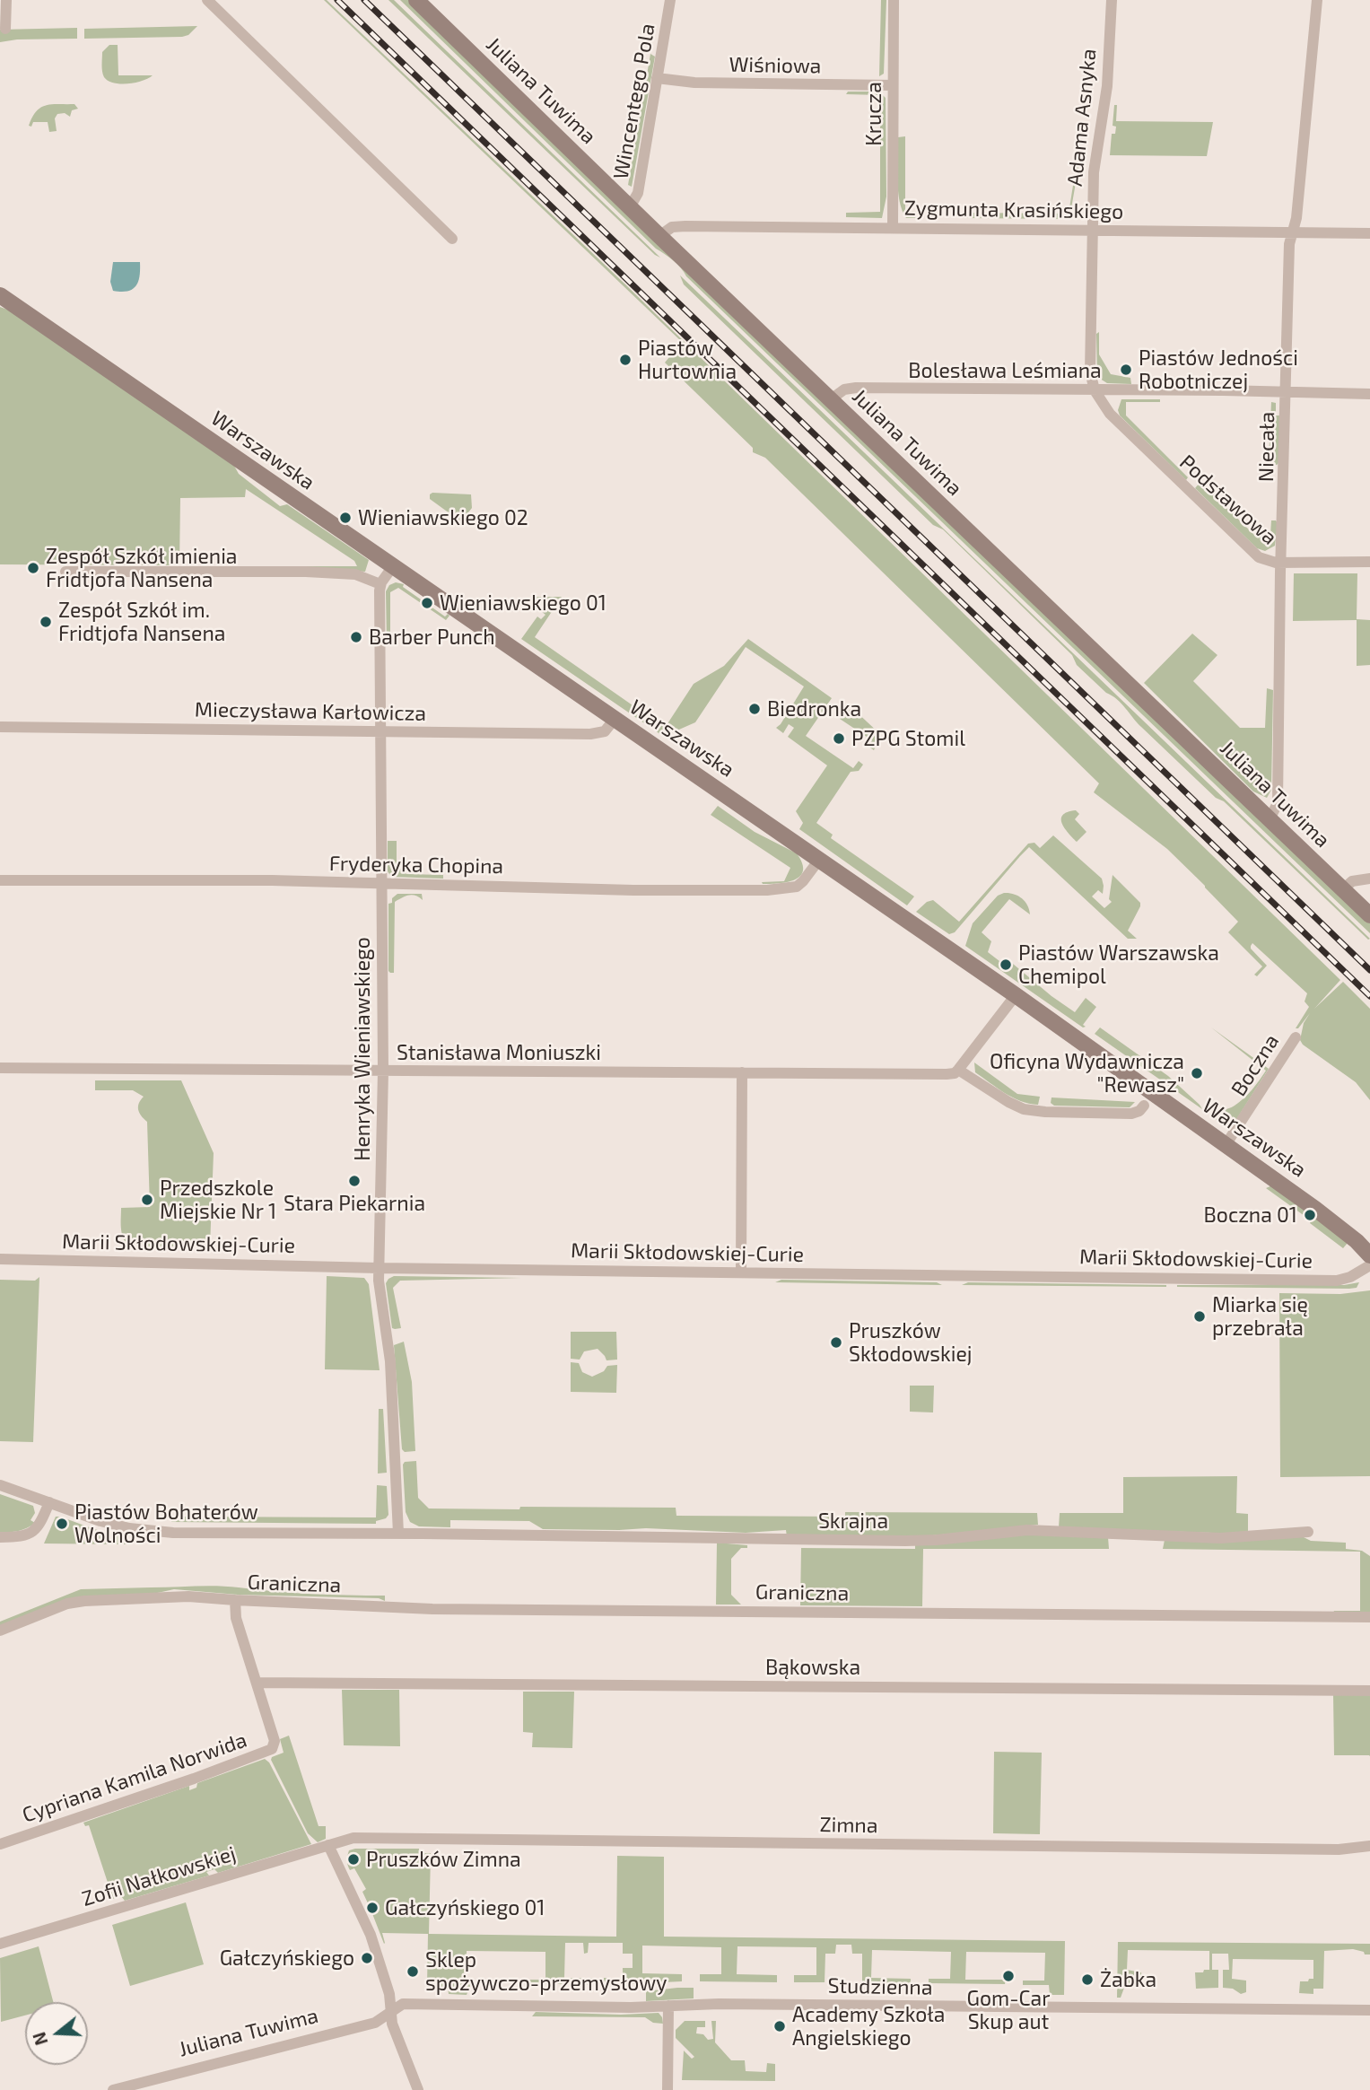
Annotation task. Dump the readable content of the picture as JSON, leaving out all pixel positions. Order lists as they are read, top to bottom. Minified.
{"streets":{"street":["Wiśniowa","Juliana Tuwima","Wincentego Pola","Krucza","Adama Asnyka","Zygmunta Krasińskiego","Bolesława Leśmiana","Niecała","Warszawska","Podstawowa","Mieczysława Karłowicza","Fryderyka Chopina","Henryka Wieniawskiego","Stanisława Moniuszki","Boczna","Marii Skłodowskiej-Curie","Skrajna","Graniczna","Bąkowska","Cypriana Kamila Norwida","Zimna","Zofii Nałkowskiej","Studzienna"]},"crossings":[["Wiśniowa","Wincentego Pola"],["Wiśniowa","Krucza"],["Juliana Tuwima","Wincentego Pola"],["Juliana Tuwima","Zygmunta Krasińskiego"],["Juliana Tuwima","Bolesława Leśmiana"],["Juliana Tuwima","Niecała"],["Juliana Tuwima","Studzienna"],["Krucza","Zygmunta Krasińskiego"],["Adama Asnyka","Zygmunta Krasińskiego"],["Adama Asnyka","Bolesława Leśmiana"],["Adama Asnyka","Podstawowa"],["Zygmunta Krasińskiego","Niecała"],["Bolesława Leśmiana","Niecała"],["Bolesława Leśmiana","Podstawowa"],["Niecała","Podstawowa"],["Warszawska","Mieczysława Karłowicza"],["Warszawska","Fryderyka Chopina"],["Warszawska","Boczna"],["Mieczysława Karłowicza","Henryka Wieniawskiego"],["Fryderyka Chopina","Henryka Wieniawskiego"],["Henryka Wieniawskiego","Stanisława Moniuszki"],["Henryka Wieniawskiego","Marii Skłodowskiej-Curie"],["Henryka Wieniawskiego","Skrajna"],["Bąkowska","Cypriana Kamila Norwida"],["Zimna","Zofii Nałkowskiej"]],"places":["Piastów Hurtownia","Piastów Jedności Robotniczej","Wieniawskiego 02","Zespół Szkół imienia Fridtjofa Nansena","Wieniawskiego 01","Zespół Szkół im. Fridtjofa Nansena","Barber Punch","Biedronka","PZPG Stomil","Piastów Warszawska Chemipol","Oficyna Wydawnicza \"Rewasz\"","Stara Piekarnia","Przedszkole Miejskie Nr 1","Boczna 01","Miarka się przebrała","Pruszków Skłodowskiej","Piastów Bohaterów Wolności","Pruszków Zimna","Gałczyńskiego 01","Gałczyńskiego","Sklep spożywczo-przemysłowy","Gom-Car Skup aut","Żabka","Academy Szkoła Angielskiego"],"north":"left"}
